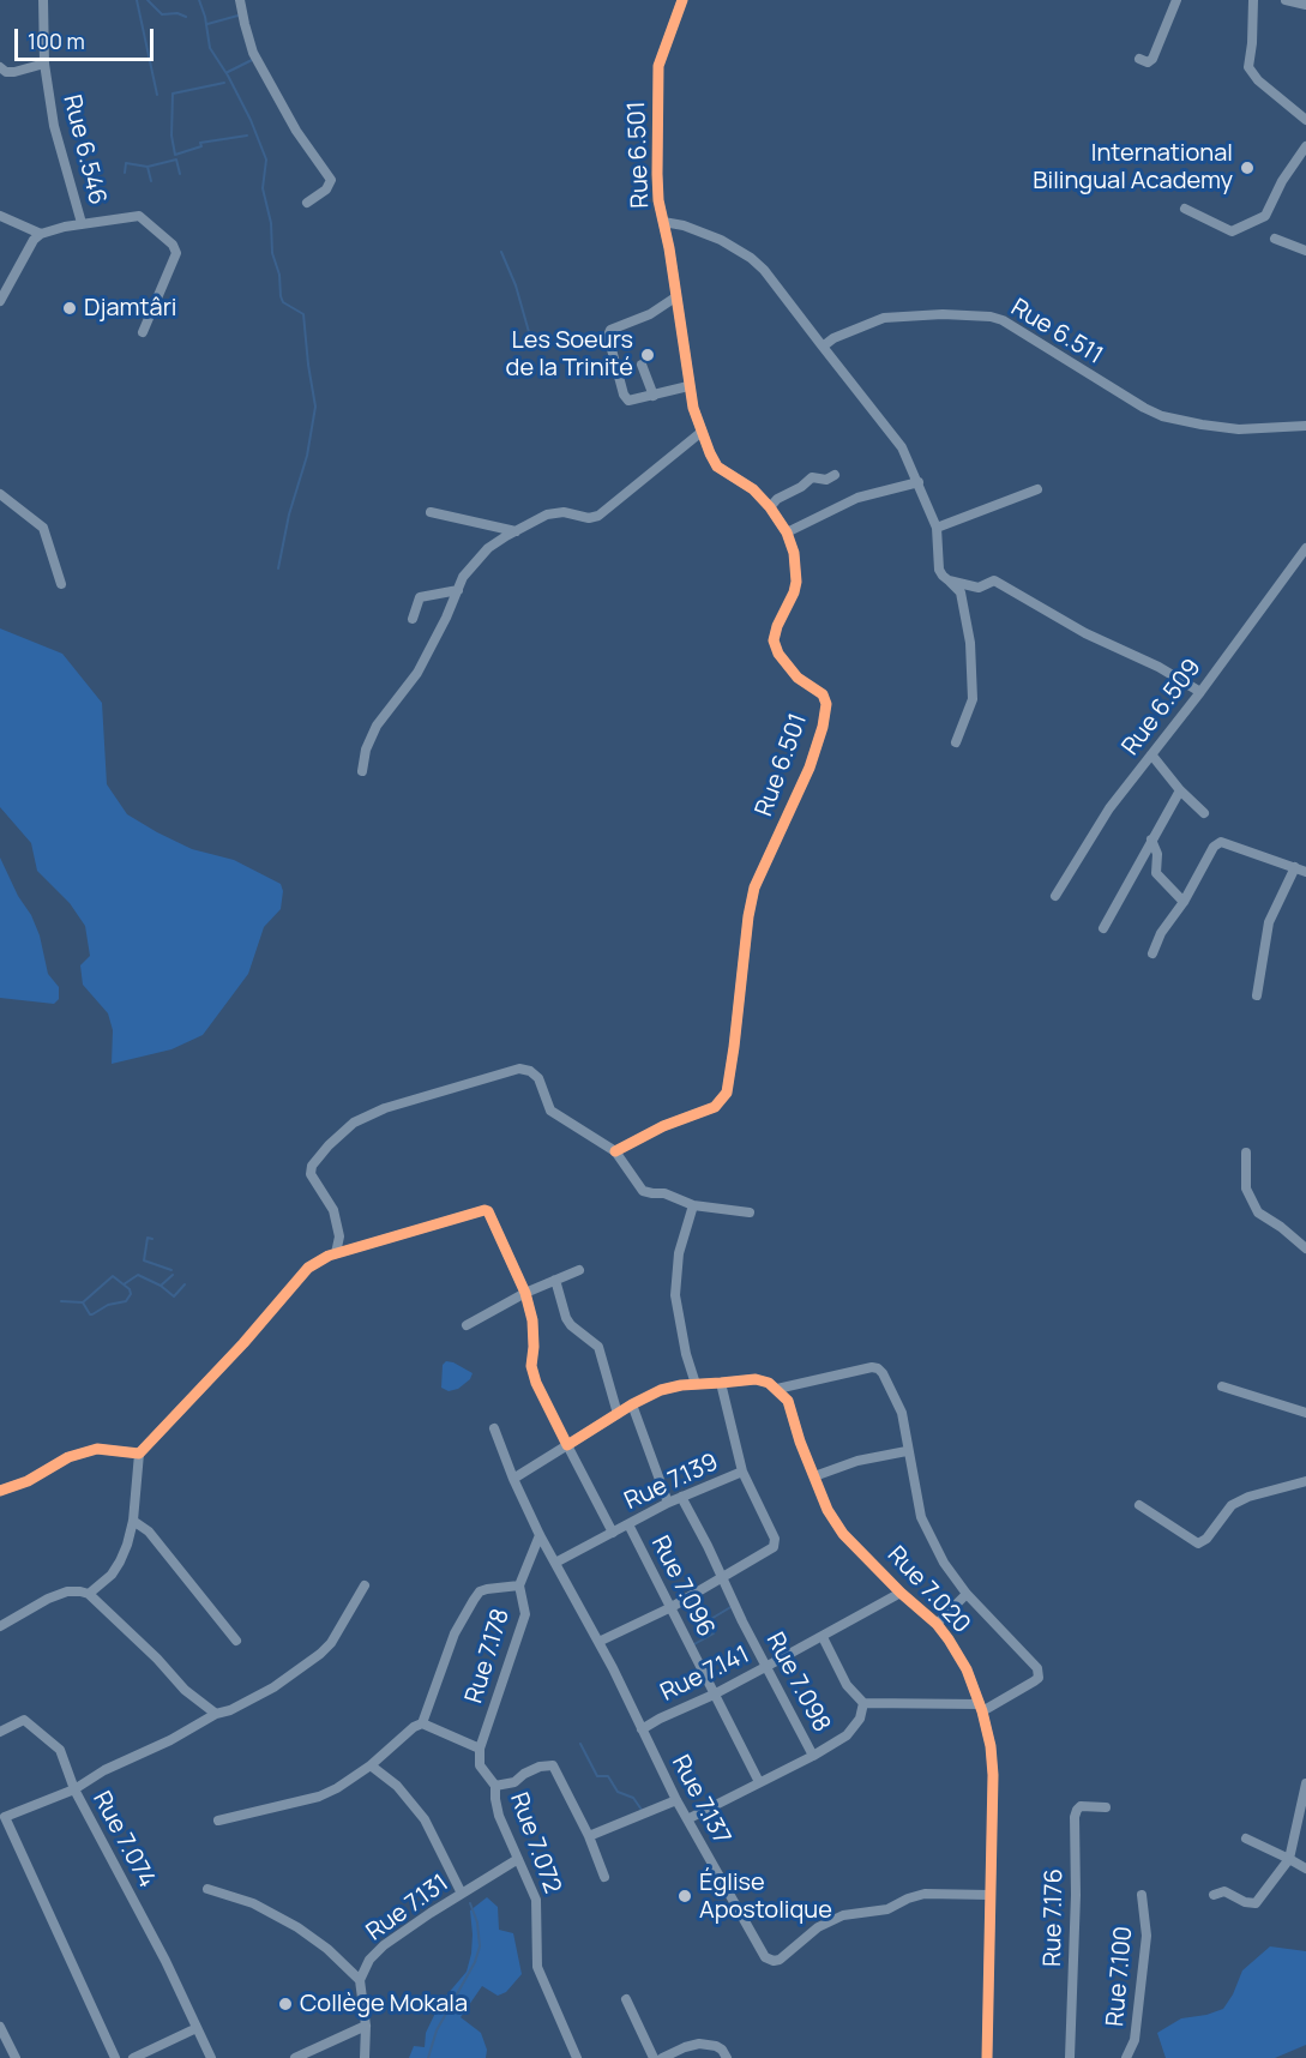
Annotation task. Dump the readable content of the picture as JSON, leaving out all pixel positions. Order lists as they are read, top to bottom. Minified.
{"streets":{"street":["Rue 6.546","Rue 6.501","Rue 6.511","Rue 6.509","Rue 7.139","Rue 7.096","Rue 7.020","Rue 7.178","Rue 7.141","Rue 7.098","Rue 7.137","Rue 7.074","Rue 7.072","Rue 7.131","Rue 7.176","Rue 7.100"]},"crossings":[["Rue 7.139","Rue 7.096"],["Rue 7.139","Rue 7.098"],["Rue 7.139","Rue 7.137"],["Rue 7.096","Rue 7.141"],["Rue 7.096","Rue 7.098"],["Rue 7.020","Rue 7.141"],["Rue 7.020","Rue 7.137"],["Rue 7.178","Rue 7.137"],["Rue 7.141","Rue 7.098"],["Rue 7.141","Rue 7.137"],["Rue 7.098","Rue 7.137"],["Rue 7.072","Rue 7.131"]],"places":["International Bilingual Academy","Djamtâri","Les Soeurs de la Trinité","Église Apostolique","Collège Mokala"],"scale_bar":"100 m"}
